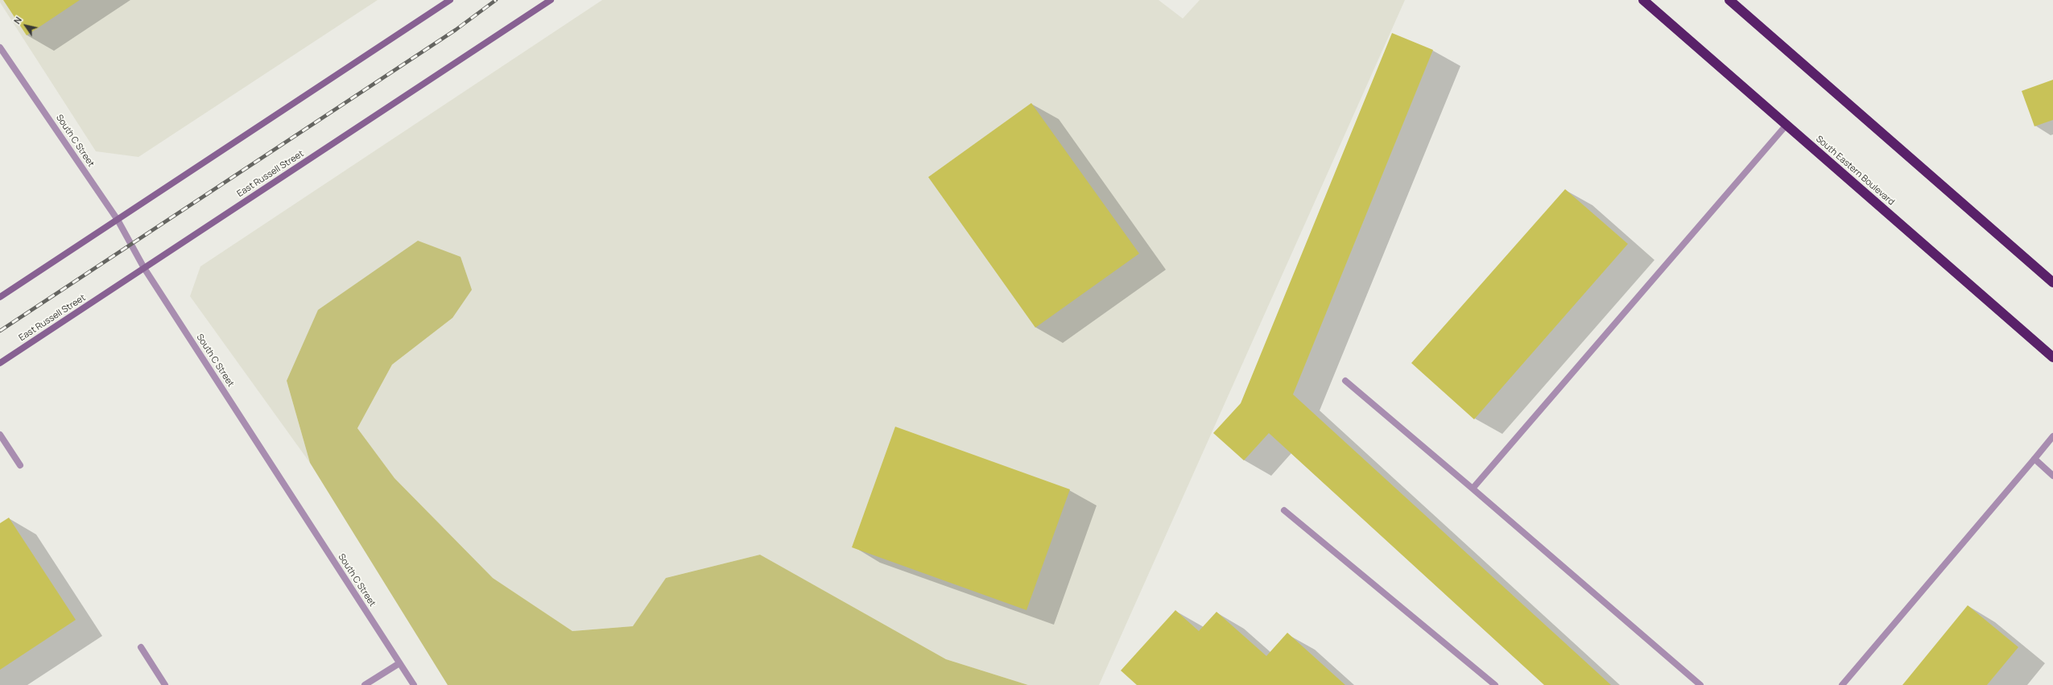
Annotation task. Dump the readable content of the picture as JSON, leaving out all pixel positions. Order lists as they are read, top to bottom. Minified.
{"streets":{"highway":["South Eastern Boulevard"],"main road":["East Russell Street"],"street":["South C Street"]},"crossings":[["South C Street","East Russell Street"]],"north":"top left"}
